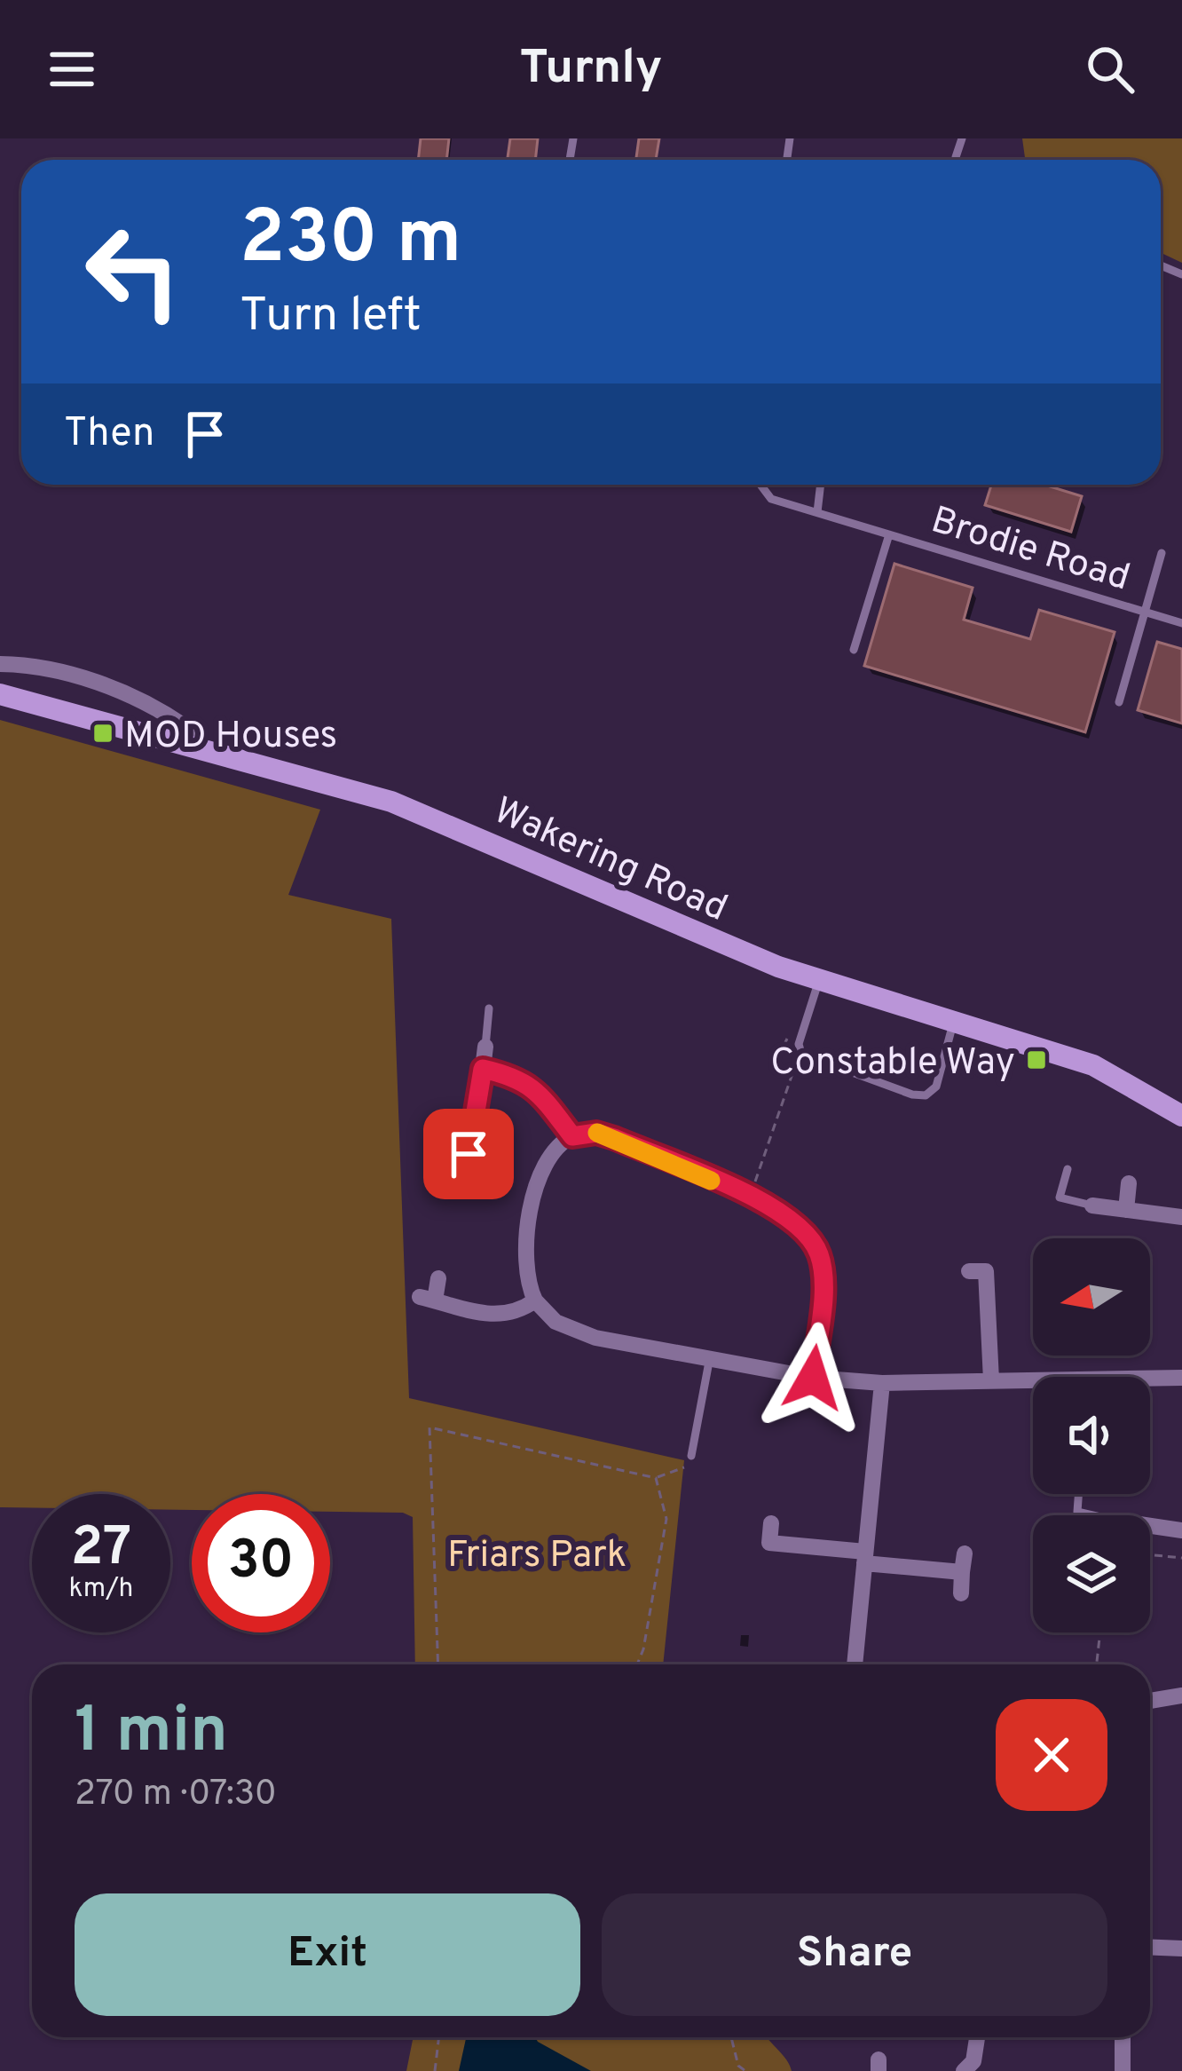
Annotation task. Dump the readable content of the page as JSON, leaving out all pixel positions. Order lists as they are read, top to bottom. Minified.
{"streets":{"street":["Wakering Road"],"lane":["Brodie Road"]},"parks":["Friars Park"],"places":{"transit":["MOD Houses","Constable Way"]},"north":"left","page":{"header":"Turnly","turn":["230 m","Turn left"],"then":"Then","speed":"27 km/h","limit":"30","heading":["1 min","270 m · 07:30"],"buttons":["Exit","Share"]}}
